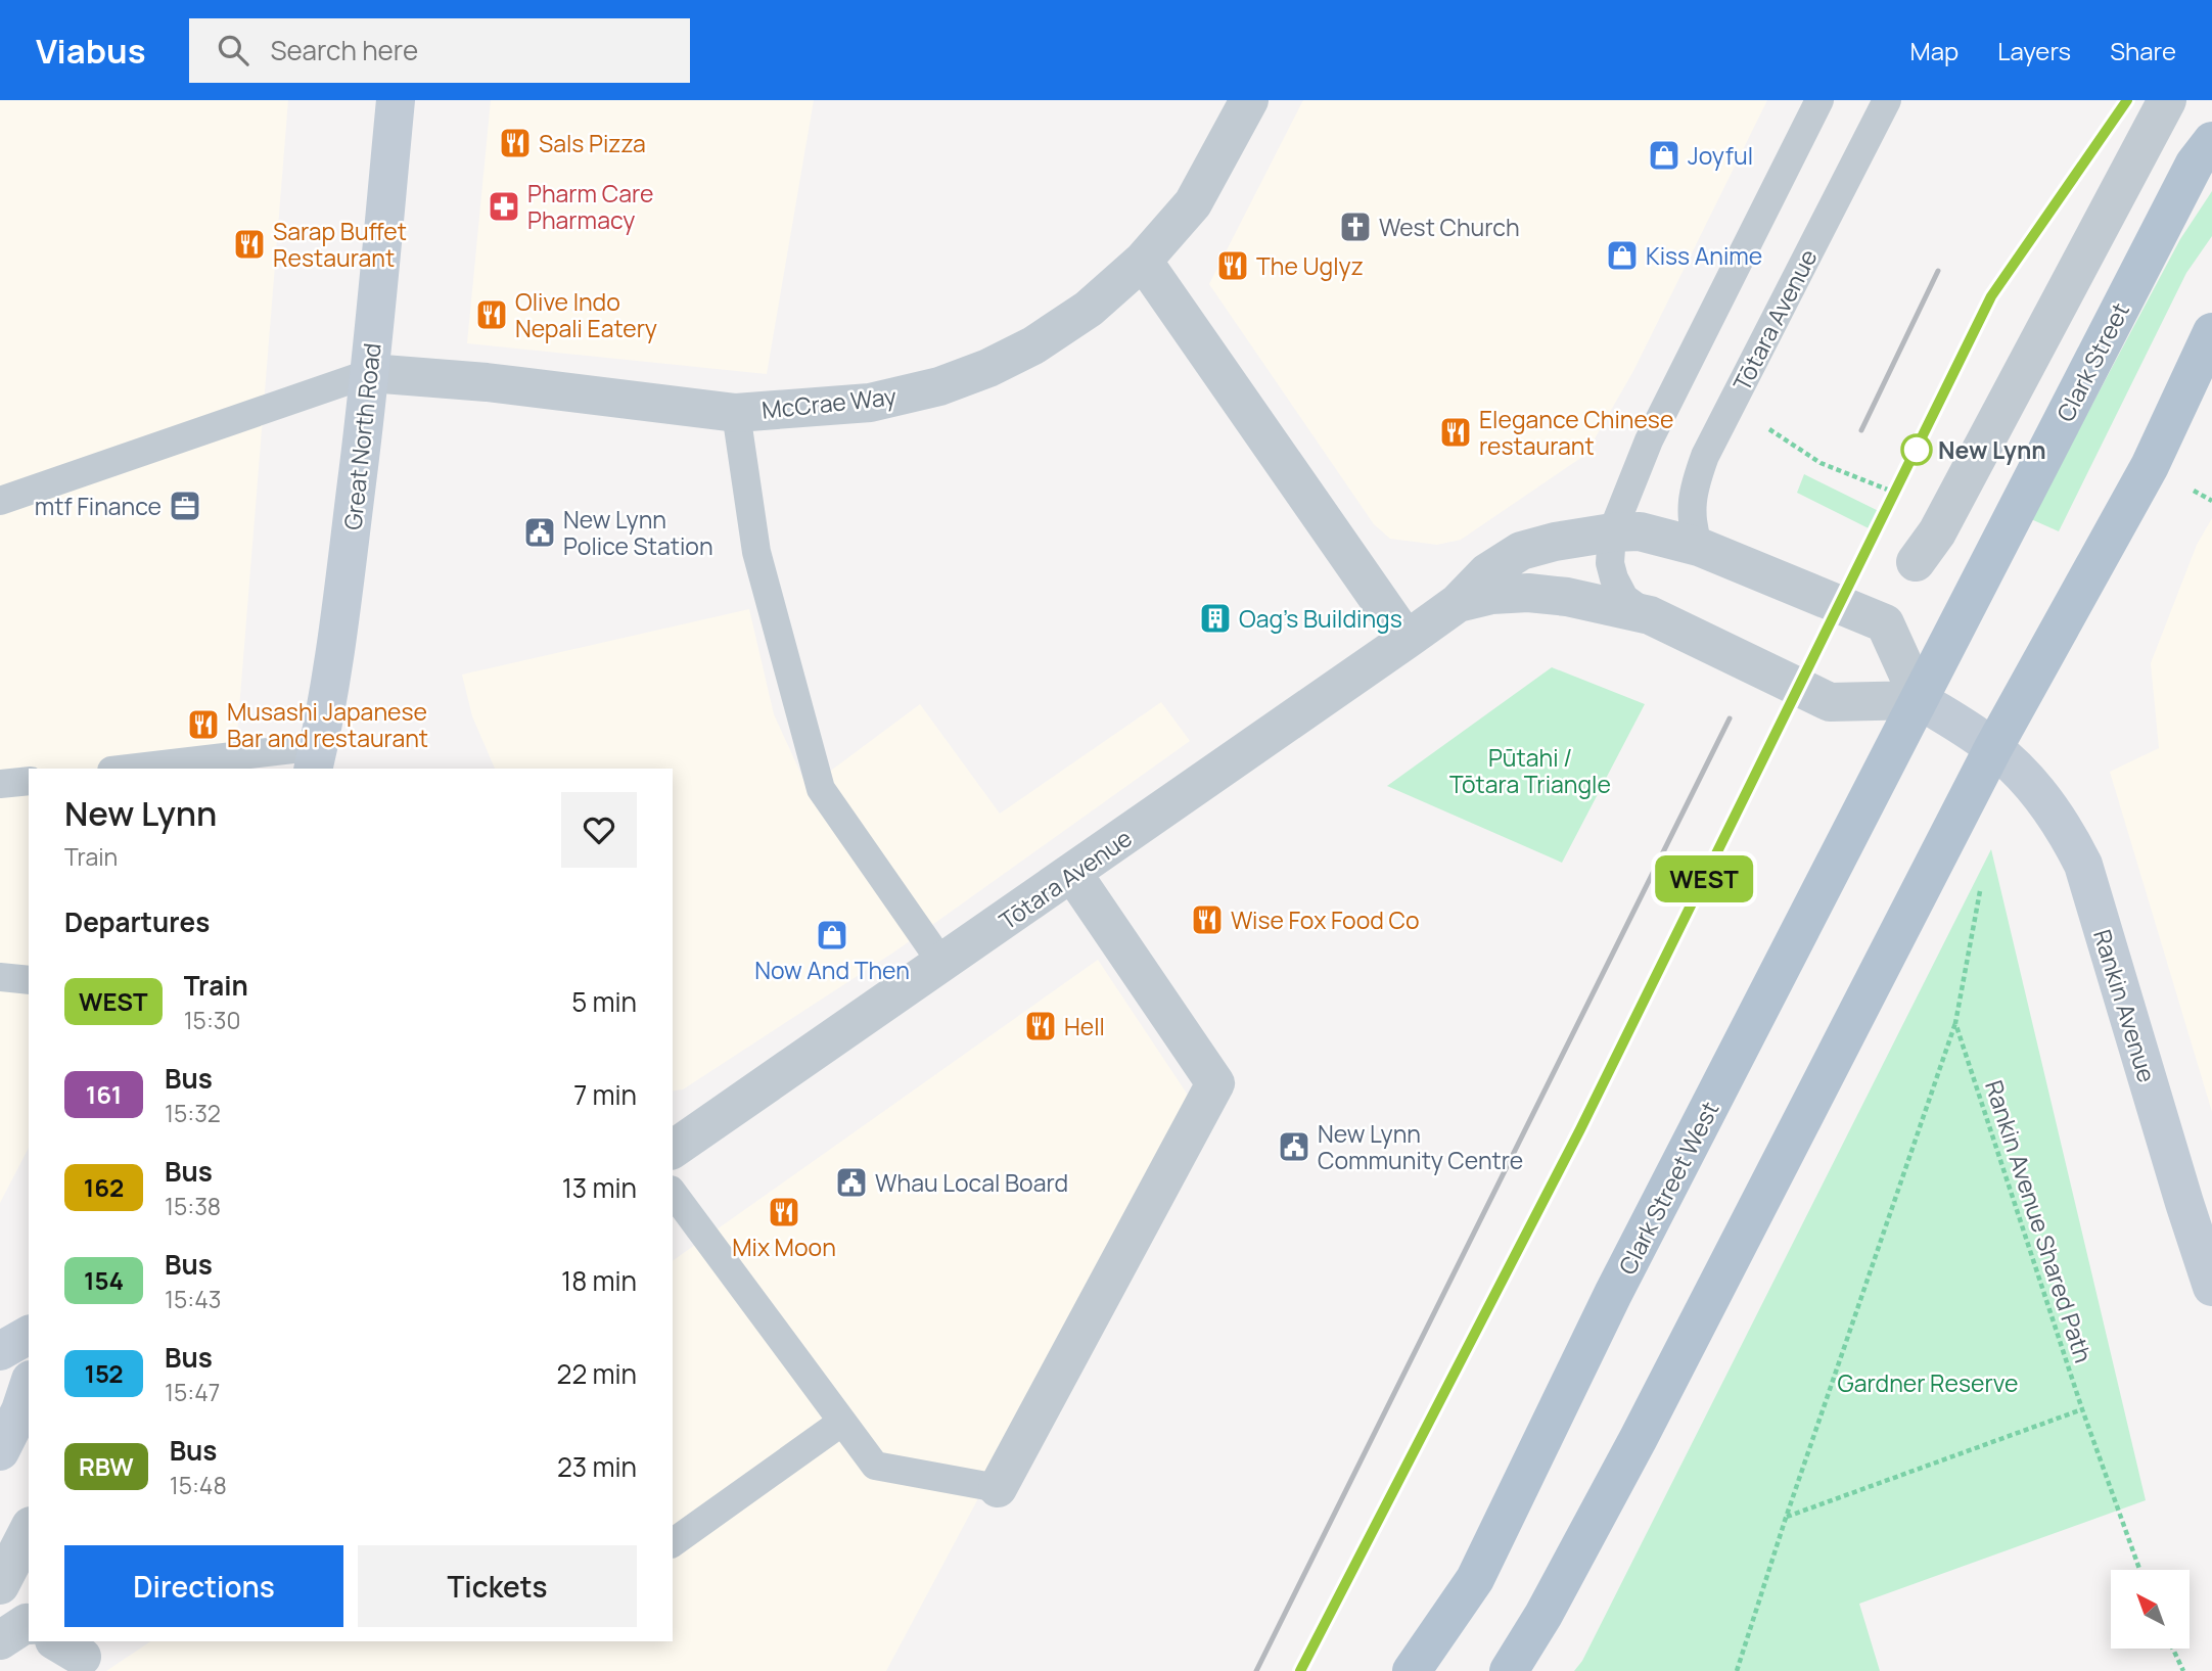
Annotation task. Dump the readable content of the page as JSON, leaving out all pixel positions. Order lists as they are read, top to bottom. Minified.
{"streets":{"main road":["Clark Street","Great North Road","Rankin Avenue","Clark Street West"],"street":["Tōtara Avenue","McCrae Way"],"path":["Rankin Avenue Shared Path"]},"crossings":[["Tōtara Avenue","Clark Street"],["Tōtara Avenue","Rankin Avenue"],["Tōtara Avenue","Clark Street West"],["Clark Street","Rankin Avenue"],["Clark Street","Clark Street West"],["McCrae Way","Great North Road"],["Rankin Avenue","Clark Street West"]],"parks":["Pūtahi / Tōtara Triangle","Gardner Reserve"],"places":{"restaurant":["Sals Pizza","Sarap Buffet Restaurant","The Uglyz","Olive Indo Nepali Eatery","Elegance Chinese restaurant","Musashi Japanese Bar and restaurant","Wise Fox Food Co","Hell","Mix Moon"],"shop":["Joyful","Kiss Anime","Now And Then"],"pharmacy":["Pharm Care Pharmacy"],"church":["West Church"],"other":["New Lynn"],"office":["mtf Finance"],"public building":["New Lynn Police Station","New Lynn Community Centre","Whau Local Board"],"building":["Oag's Buildings"]},"north":"top left","page":{"header":"Viabus","search":"Search here","nav":["Map","Layers","Share"],"on_map":"WEST","heading":[["New Lynn","Train"],"Departures"],"list":[{"mark":"WEST","name":"Train","note":"15:30","value":"5 min"},{"mark":"161","name":"Bus","note":"15:32","value":"7 min"},{"mark":"162","name":"Bus","note":"15:38","value":"13 min"},{"mark":"154","name":"Bus","note":"15:43","value":"18 min"},{"mark":"152","name":"Bus","note":"15:47","value":"22 min"},{"mark":"RBW","name":"Bus","note":"15:48","value":"23 min"}],"buttons":["Directions","Tickets"]}}
